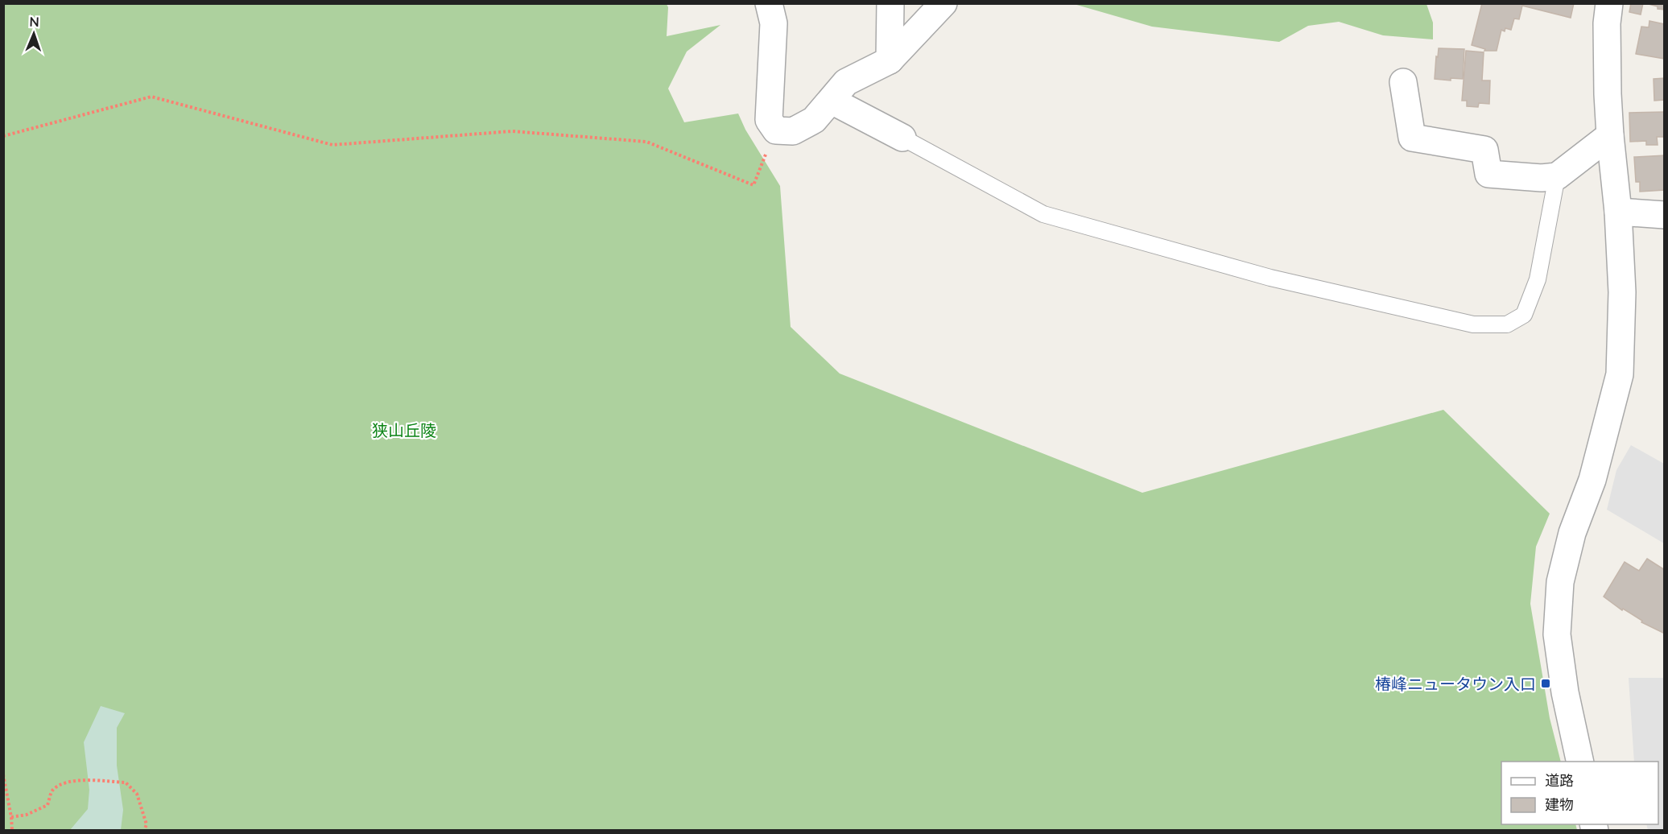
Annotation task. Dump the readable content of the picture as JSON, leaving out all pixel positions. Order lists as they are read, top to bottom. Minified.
{"parks":["狭山丘陵"],"places":{"transit":["椿峰ニュータウン入口"]},"legend":["道路","建物"],"north":"top"}
